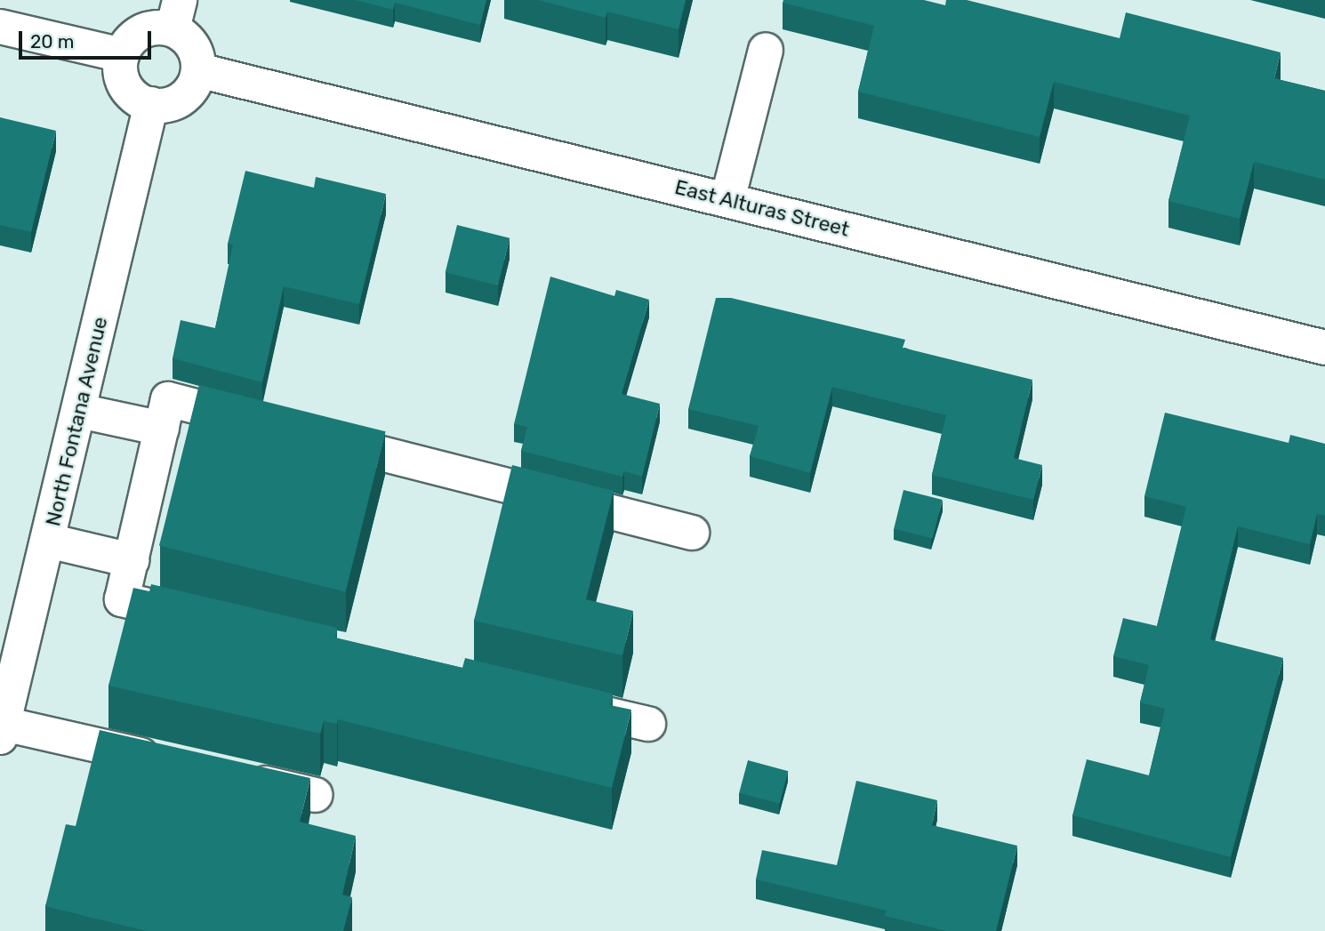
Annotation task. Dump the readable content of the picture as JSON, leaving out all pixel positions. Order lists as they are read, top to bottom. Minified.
{"streets":{"street":["East Alturas Street","North Fontana Avenue"]},"crossings":[["East Alturas Street","North Fontana Avenue"]],"scale_bar":"20 m"}
